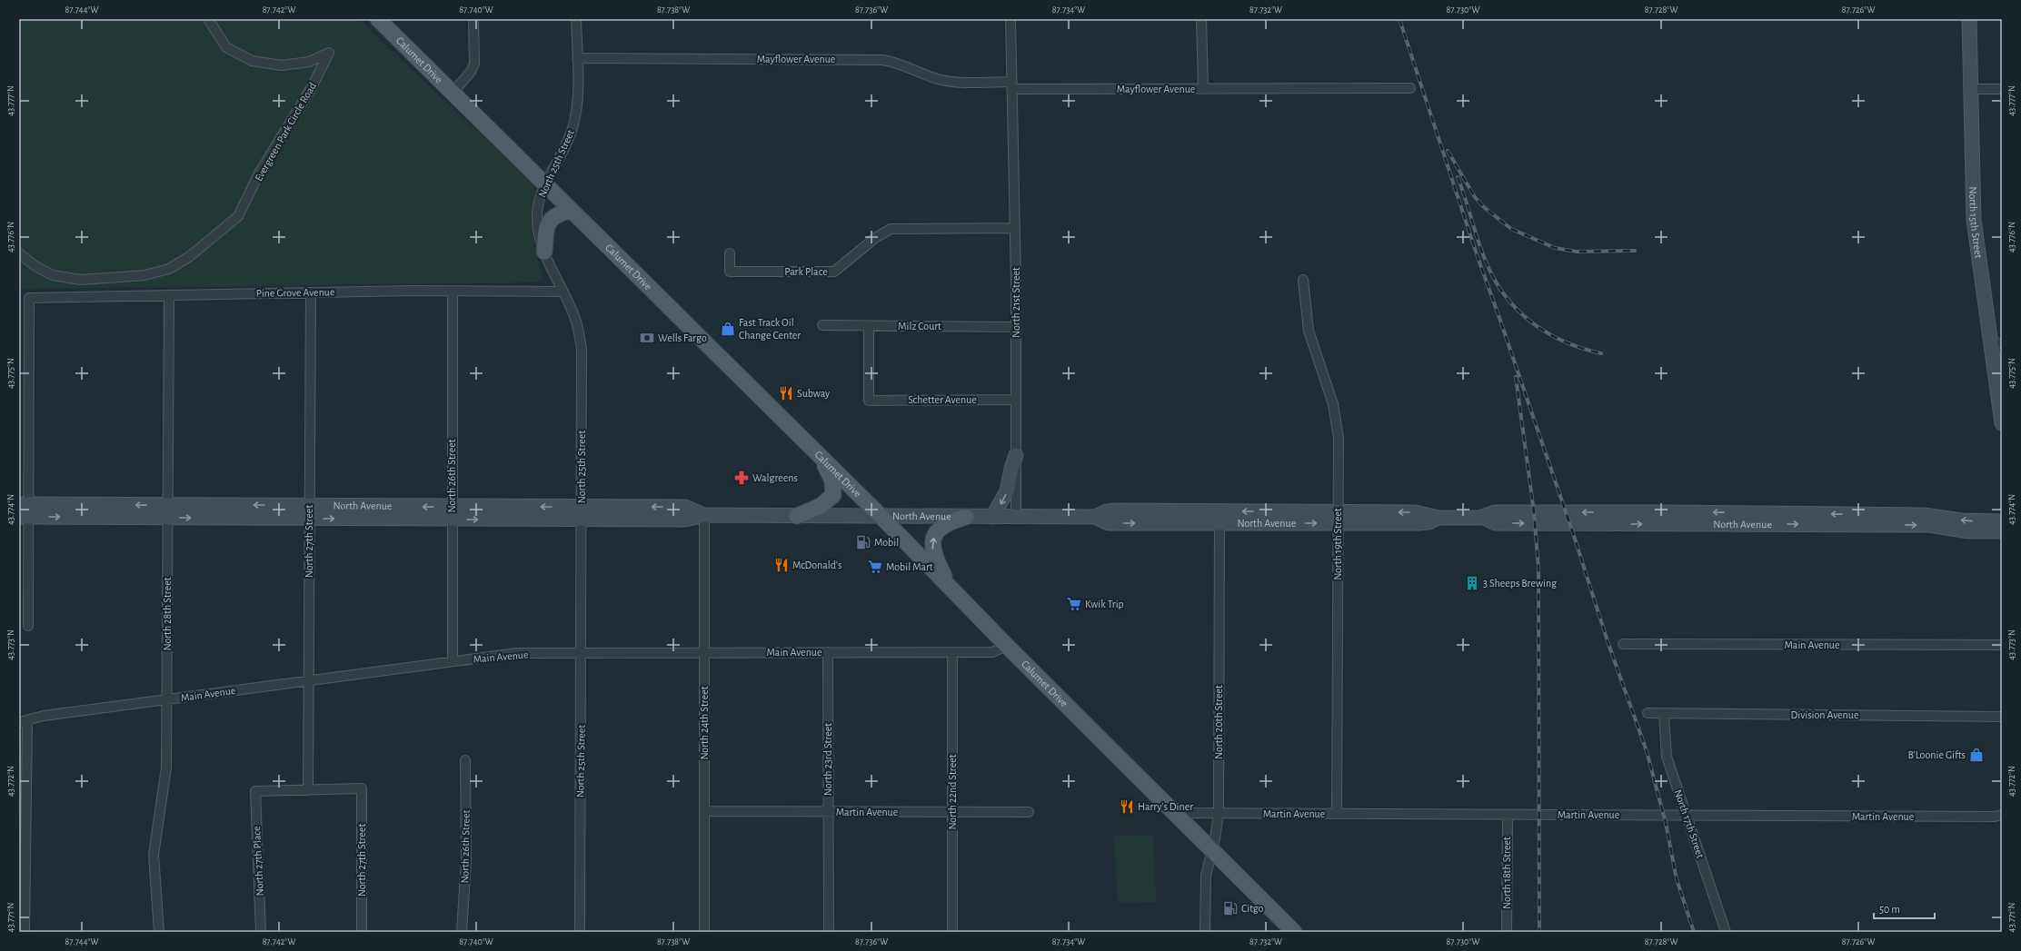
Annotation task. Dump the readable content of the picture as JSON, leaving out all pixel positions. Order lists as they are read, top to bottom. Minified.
{"streets":{"main road":["Calumet Drive","North 15th Street","North Avenue"],"street":["Mayflower Avenue","Evergreen Park Circle Road","North 25th Street","Park Place","Pine Grove Avenue","North 21st Street","Milz Court","Schetter Avenue","North 26th Street","North 27th Street","North 19th Street","North 28th Street","Main Avenue","Division Avenue","North 20th Street","North 24th Street","North 23rd Street","North 22nd Street","Martin Avenue","North 17th Street","North 27th Place","North 18th Street"]},"crossings":[["Mayflower Avenue","North 25th Street"],["Mayflower Avenue","North 21st Street"],["Calumet Drive","North 25th Street"],["Calumet Drive","North Avenue"],["Calumet Drive","Main Avenue"],["Calumet Drive","North 20th Street"],["Calumet Drive","Martin Avenue"],["North 25th Street","Pine Grove Avenue"],["North 25th Street","North Avenue"],["North 25th Street","Main Avenue"],["Park Place","North 21st Street"],["Pine Grove Avenue","North 26th Street"],["Pine Grove Avenue","North Avenue"],["Pine Grove Avenue","North 27th Street"],["Pine Grove Avenue","North 28th Street"],["North 21st Street","Milz Court"],["North 21st Street","Schetter Avenue"],["North 21st Street","North Avenue"],["Milz Court","Schetter Avenue"],["North 26th Street","North Avenue"],["North 26th Street","Main Avenue"],["North Avenue","North 27th Street"],["North Avenue","North 19th Street"],["North Avenue","North 28th Street"],["North Avenue","North 20th Street"],["North Avenue","North 24th Street"],["North 27th Street","Main Avenue"],["North 27th Street","North 27th Place"],["North 19th Street","Martin Avenue"],["North 28th Street","Main Avenue"],["Main Avenue","North 24th Street"],["Main Avenue","North 23rd Street"],["Main Avenue","North 22nd Street"],["Division Avenue","North 17th Street"],["North 20th Street","Martin Avenue"],["North 24th Street","Martin Avenue"],["North 23rd Street","Martin Avenue"],["North 22nd Street","Martin Avenue"],["Martin Avenue","North 17th Street"],["Martin Avenue","North 18th Street"]],"places":{"shop":["Fast Track Oil Change Center","B'Loonie Gifts"],"bank":["Wells Fargo"],"restaurant":["Subway","McDonald's","Harry's Diner"],"pharmacy":["Walgreens"],"fuel station":["Mobil","Citgo"],"supermarket":["Mobil Mart","Kwik Trip"],"building":["3 Sheeps Brewing"]},"scale_bar":"50 m","coordinates":["87.744°W","87.742°W","87.740°W","87.738°W","87.736°W","87.734°W","87.732°W","87.730°W","87.728°W","87.726°W","43.777°N","43.776°N","43.775°N","43.774°N","43.773°N","43.772°N","43.771°N"]}
